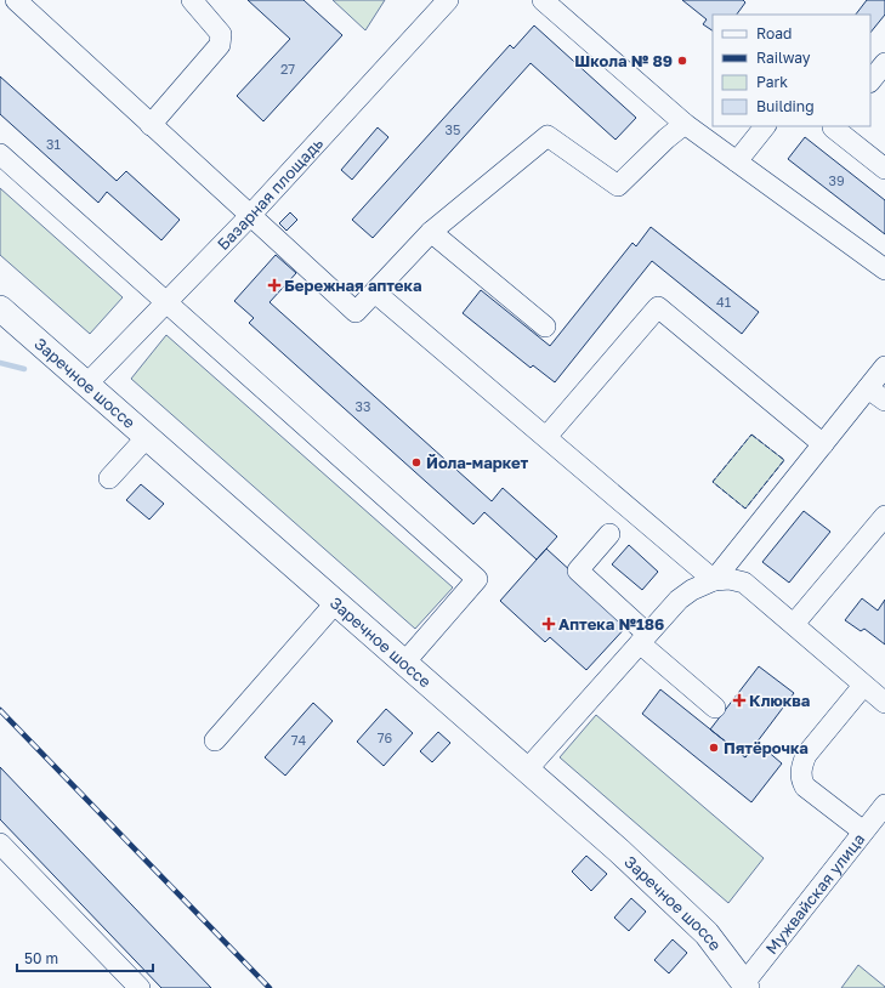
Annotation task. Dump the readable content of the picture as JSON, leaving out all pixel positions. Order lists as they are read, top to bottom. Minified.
{"streets":{"main road":["Заречное шоссе"],"street":["Базарная площадь","Мужвайская улица"]},"crossings":[["Базарная площадь","Заречное шоссе"],["Заречное шоссе","Мужвайская улица"]],"places":{"other":["Школа № 89","Йола-маркет","Пятёрочка"],"health":["Бережная аптека","Аптека №186","Клюква"]},"house_numbers":["27","35","31","39","41","33","76","74"],"legend":["Road","Railway","Park","Building"],"scale_bar":"50 m"}
